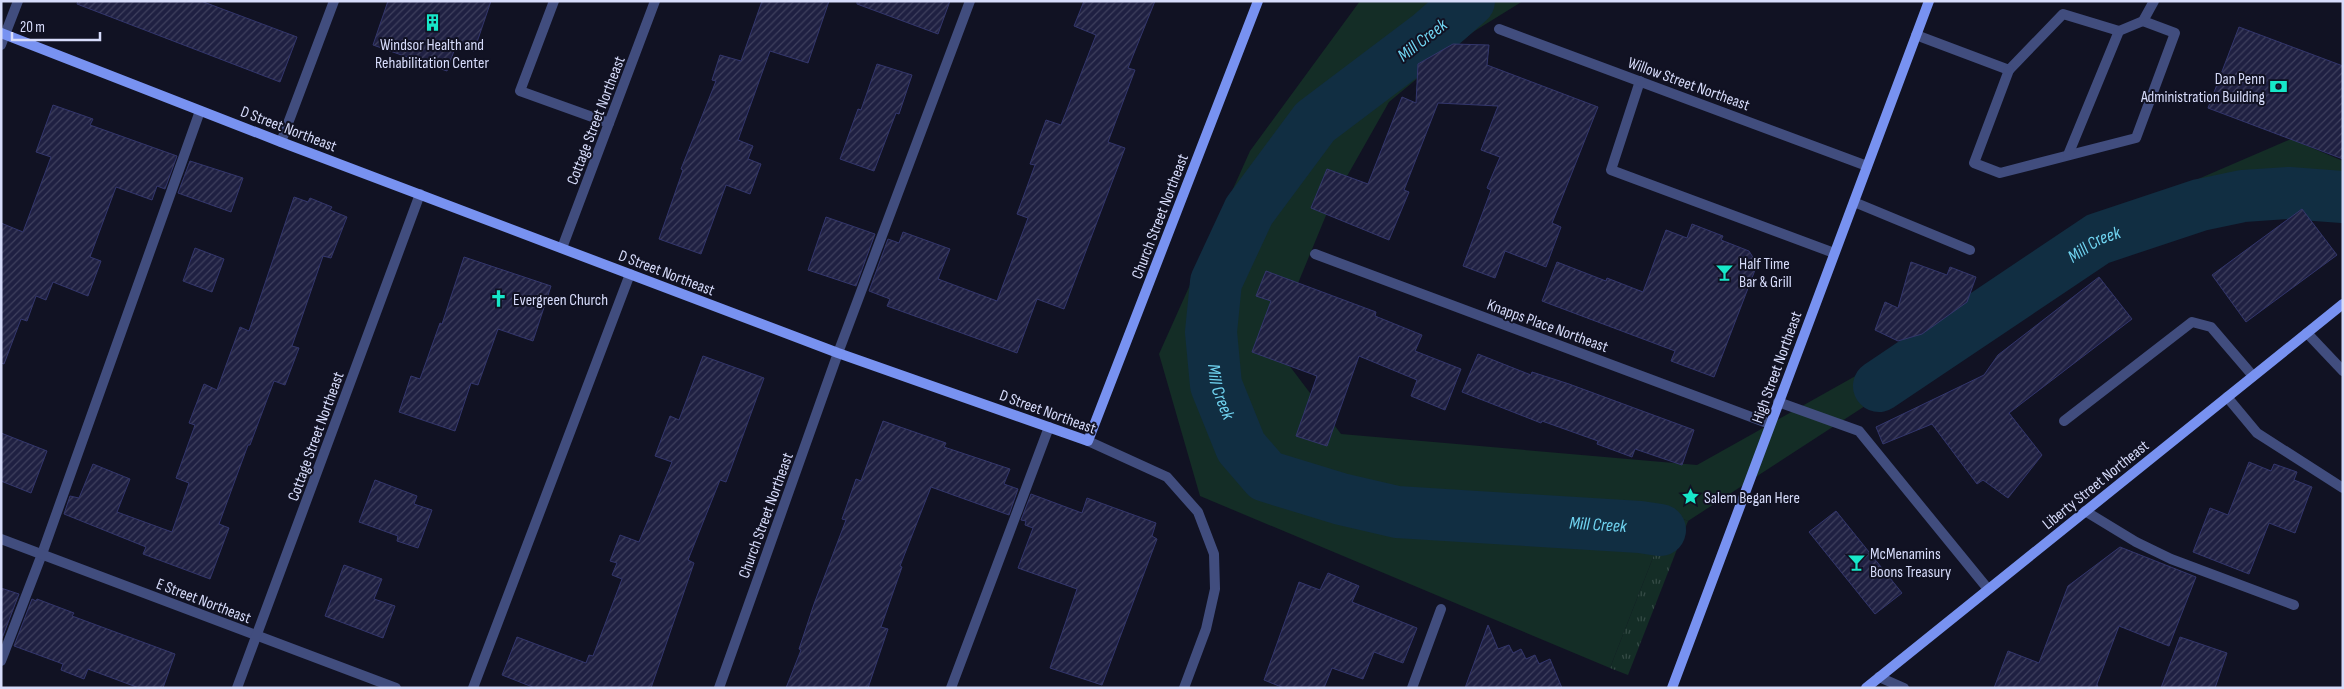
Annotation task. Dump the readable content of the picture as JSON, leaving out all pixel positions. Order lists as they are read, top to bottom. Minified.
{"streets":{"street":["Willow Street Northeast","Cottage Street Northeast","D Street Northeast","Church Street Northeast","Knapps Place Northeast","High Street Northeast","Liberty Street Northeast","E Street Northeast"]},"crossings":[["Willow Street Northeast","High Street Northeast"],["Cottage Street Northeast","D Street Northeast"],["Cottage Street Northeast","E Street Northeast"],["D Street Northeast","Church Street Northeast"],["Knapps Place Northeast","High Street Northeast"]],"water":["Mill Creek"],"places":{"building":["Windsor Health and Rehabilitation Center"],"bank":["Dan Penn Administration Building"],"bar":["Half Time Bar & Grill","McMenamins Boons Treasury"],"church":["Evergreen Church"],"place":["Salem Began Here"]},"scale_bar":"20 m"}
